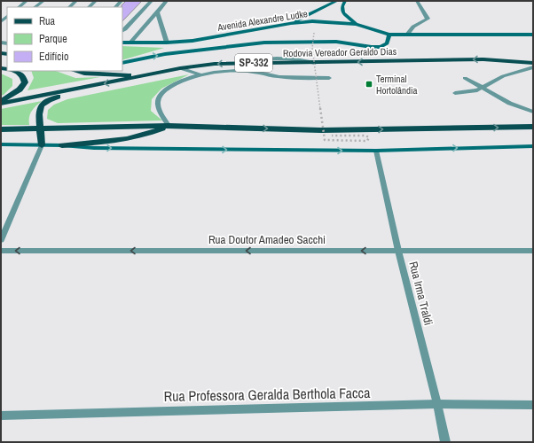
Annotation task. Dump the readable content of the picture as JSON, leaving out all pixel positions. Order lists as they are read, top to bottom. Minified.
{"streets":{"main road":["Avenida Alexandre Ludke","Rodovia Vereador Geraldo Dias","SP-332"],"street":["Rua Doutor Amadeo Sacchi","Rua Irma Traldi","Rua Professora Geralda Berthola Facca"]},"crossings":[["Rua Doutor Amadeo Sacchi","Rua Irma Traldi"],["Rua Irma Traldi","Rua Professora Geralda Berthola Facca"]],"one_way":["Rua Doutor Amadeo Sacchi"],"places":{"transit":["Terminal Hortolândia"]},"legend":["Rua","Parque","Edifício"]}
